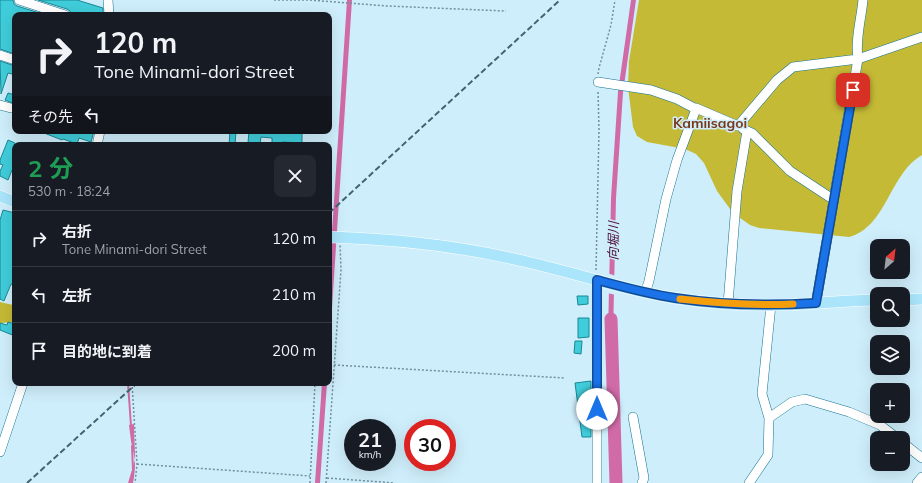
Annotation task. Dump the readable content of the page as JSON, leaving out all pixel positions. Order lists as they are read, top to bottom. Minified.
{"districts":["Kamiisagoi"],"water":["向堀川"],"north":"top right","page":{"turn":["120 m","Tone Minami-dori Street"],"then":"その先","heading":["2 分","530 m · 18:24"],"list":[{"name":"右折","note":"Tone Minami-dori Street","value":"120 m"},{"name":"左折","value":"210 m"},{"name":"目的地に到着","value":"200 m"}],"map_buttons":["+","−"],"speed":"21 km/h","limit":"30"}}
